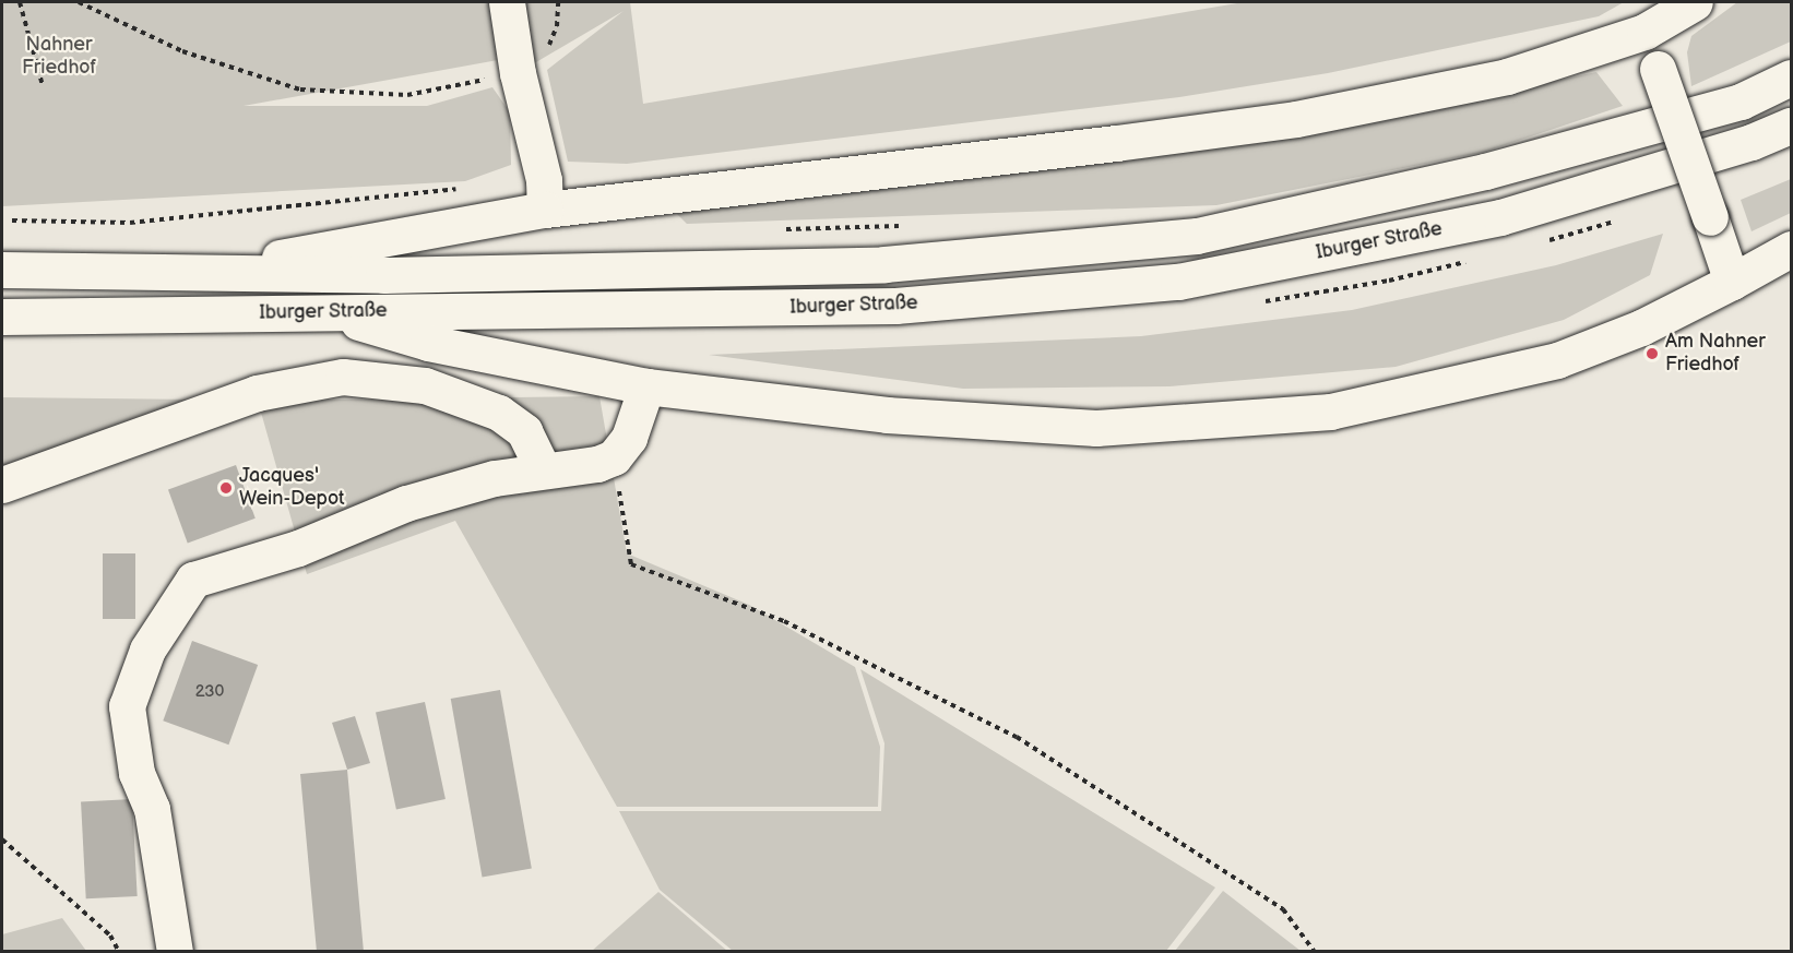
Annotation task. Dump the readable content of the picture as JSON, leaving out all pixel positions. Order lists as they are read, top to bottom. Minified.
{"streets":{"main road":["Iburger Straße"]},"parks":["Nahner Friedhof"],"places":["Am Nahner Friedhof","Jacques' Wein-Depot"],"house_numbers":["230"]}
